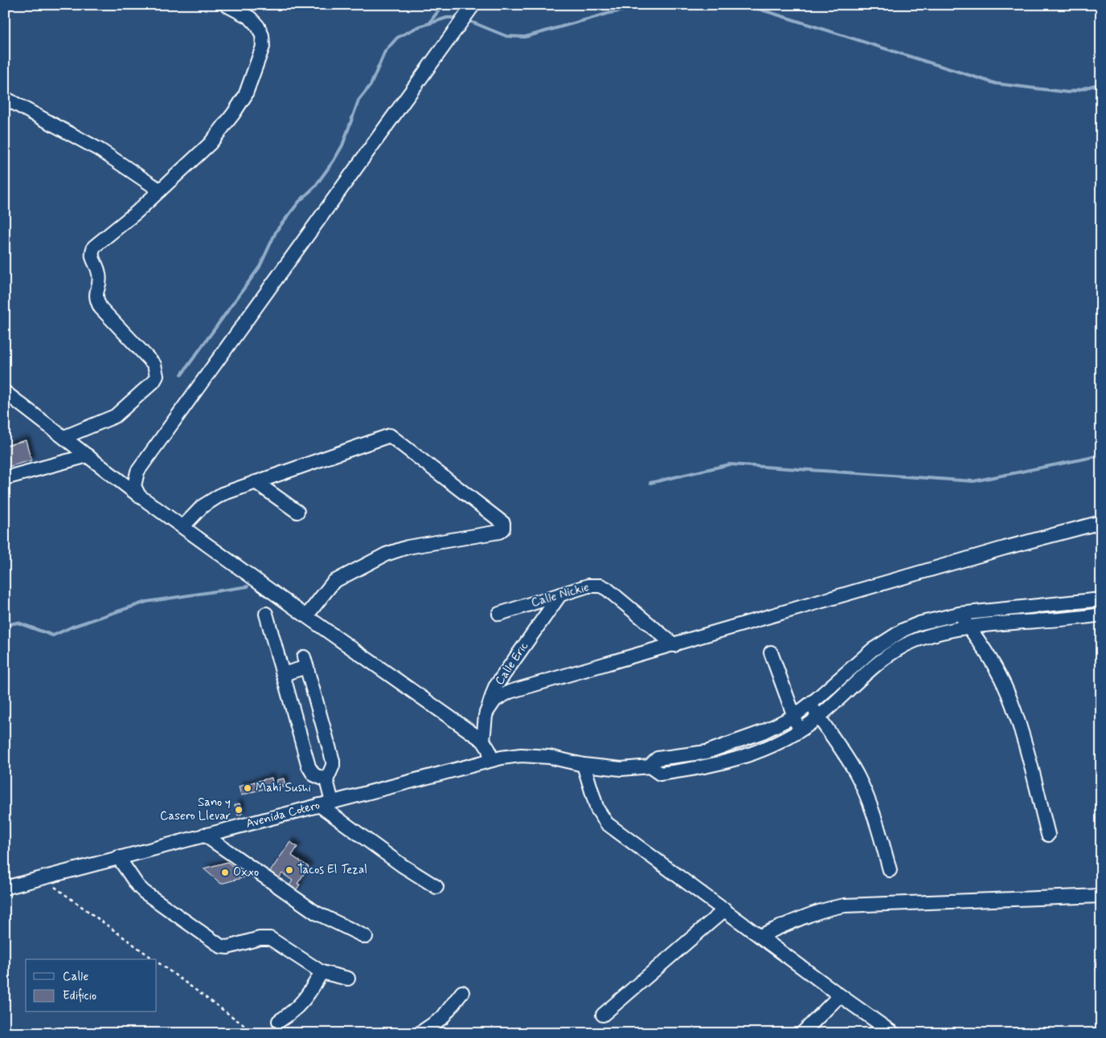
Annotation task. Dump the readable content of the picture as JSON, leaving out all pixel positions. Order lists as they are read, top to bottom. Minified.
{"streets":{"street":["Calle Nickie","Calle Eric","Avenida Cotero"]},"crossings":[["Calle Nickie","Calle Eric"]],"places":["Mahi Sushi","Sano y Casero Llevar","Tacos El Tezal","Oxxo"],"legend":["Calle","Edificio"]}
